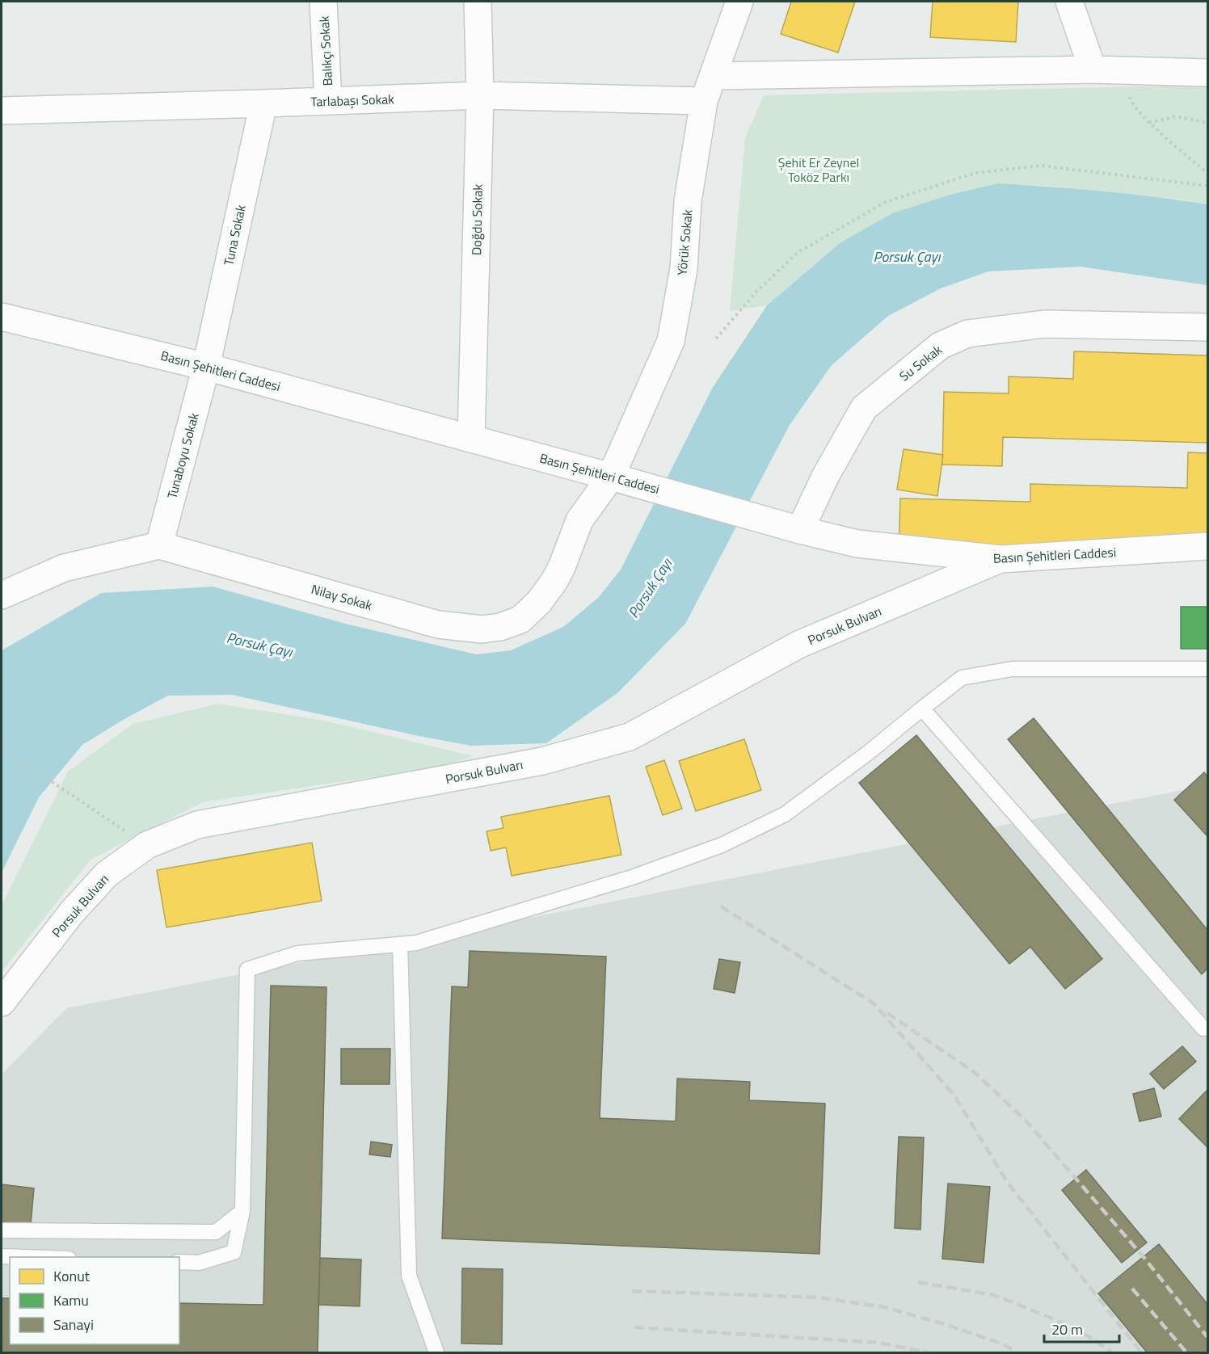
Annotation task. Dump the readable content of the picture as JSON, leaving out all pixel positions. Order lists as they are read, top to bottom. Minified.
{"streets":{"street":["Balıkçı Sokak","Tarlabaşı Sokak","Doğdu Sokak","Tuna Sokak","Yörük Sokak","Su Sokak","Basın Şehitleri Caddesi","Tunaboyu Sokak","Nilay Sokak","Porsuk Bulvarı"]},"crossings":[["Balıkçı Sokak","Tarlabaşı Sokak"],["Tarlabaşı Sokak","Doğdu Sokak"],["Tarlabaşı Sokak","Tuna Sokak"],["Tarlabaşı Sokak","Yörük Sokak"],["Doğdu Sokak","Basın Şehitleri Caddesi"],["Tuna Sokak","Basın Şehitleri Caddesi"],["Tuna Sokak","Tunaboyu Sokak"],["Yörük Sokak","Basın Şehitleri Caddesi"],["Yörük Sokak","Nilay Sokak"],["Su Sokak","Basın Şehitleri Caddesi"],["Basın Şehitleri Caddesi","Tunaboyu Sokak"],["Basın Şehitleri Caddesi","Nilay Sokak"],["Basın Şehitleri Caddesi","Porsuk Bulvarı"],["Tunaboyu Sokak","Nilay Sokak"]],"water":["Porsuk Çayı"],"parks":["Şehit Er Zeynel Toköz Parkı"],"legend":["Konut","Kamu","Sanayi"],"scale_bar":"20 m"}
